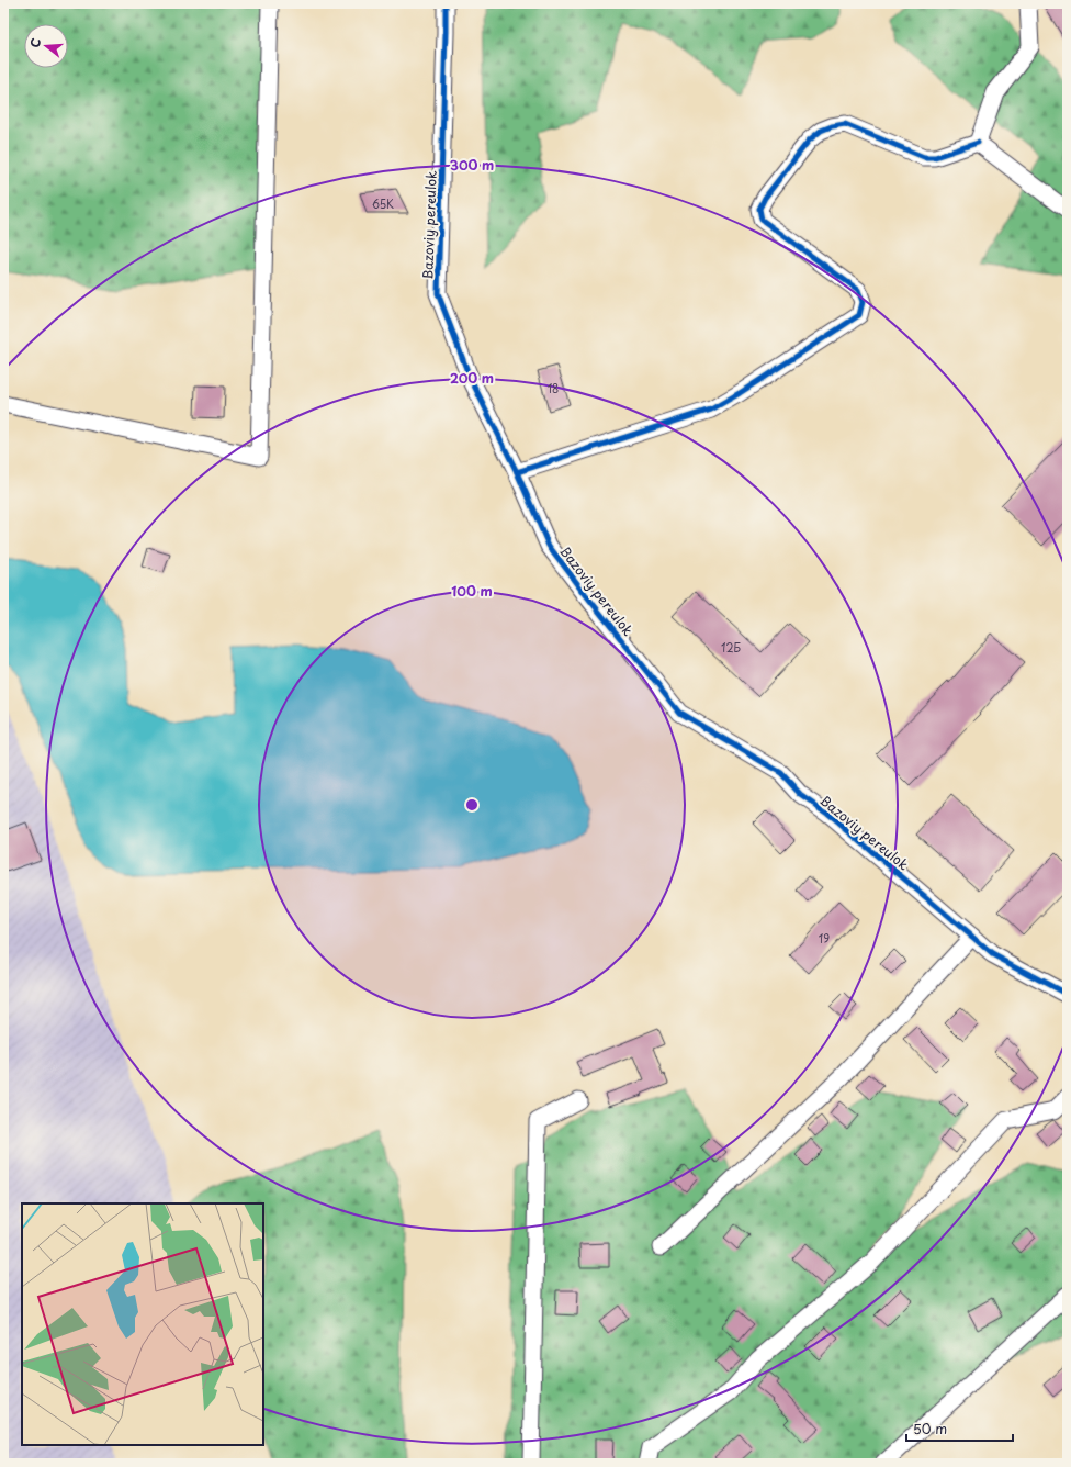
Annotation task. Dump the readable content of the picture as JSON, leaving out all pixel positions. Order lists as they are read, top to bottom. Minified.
{"streets":{"street":["Bazoviy pereulok"]},"house_numbers":["65К","18","12Б","19"],"scale_bar":"50 m","north":"left","rings":["300 m","200 m","100 m"]}
